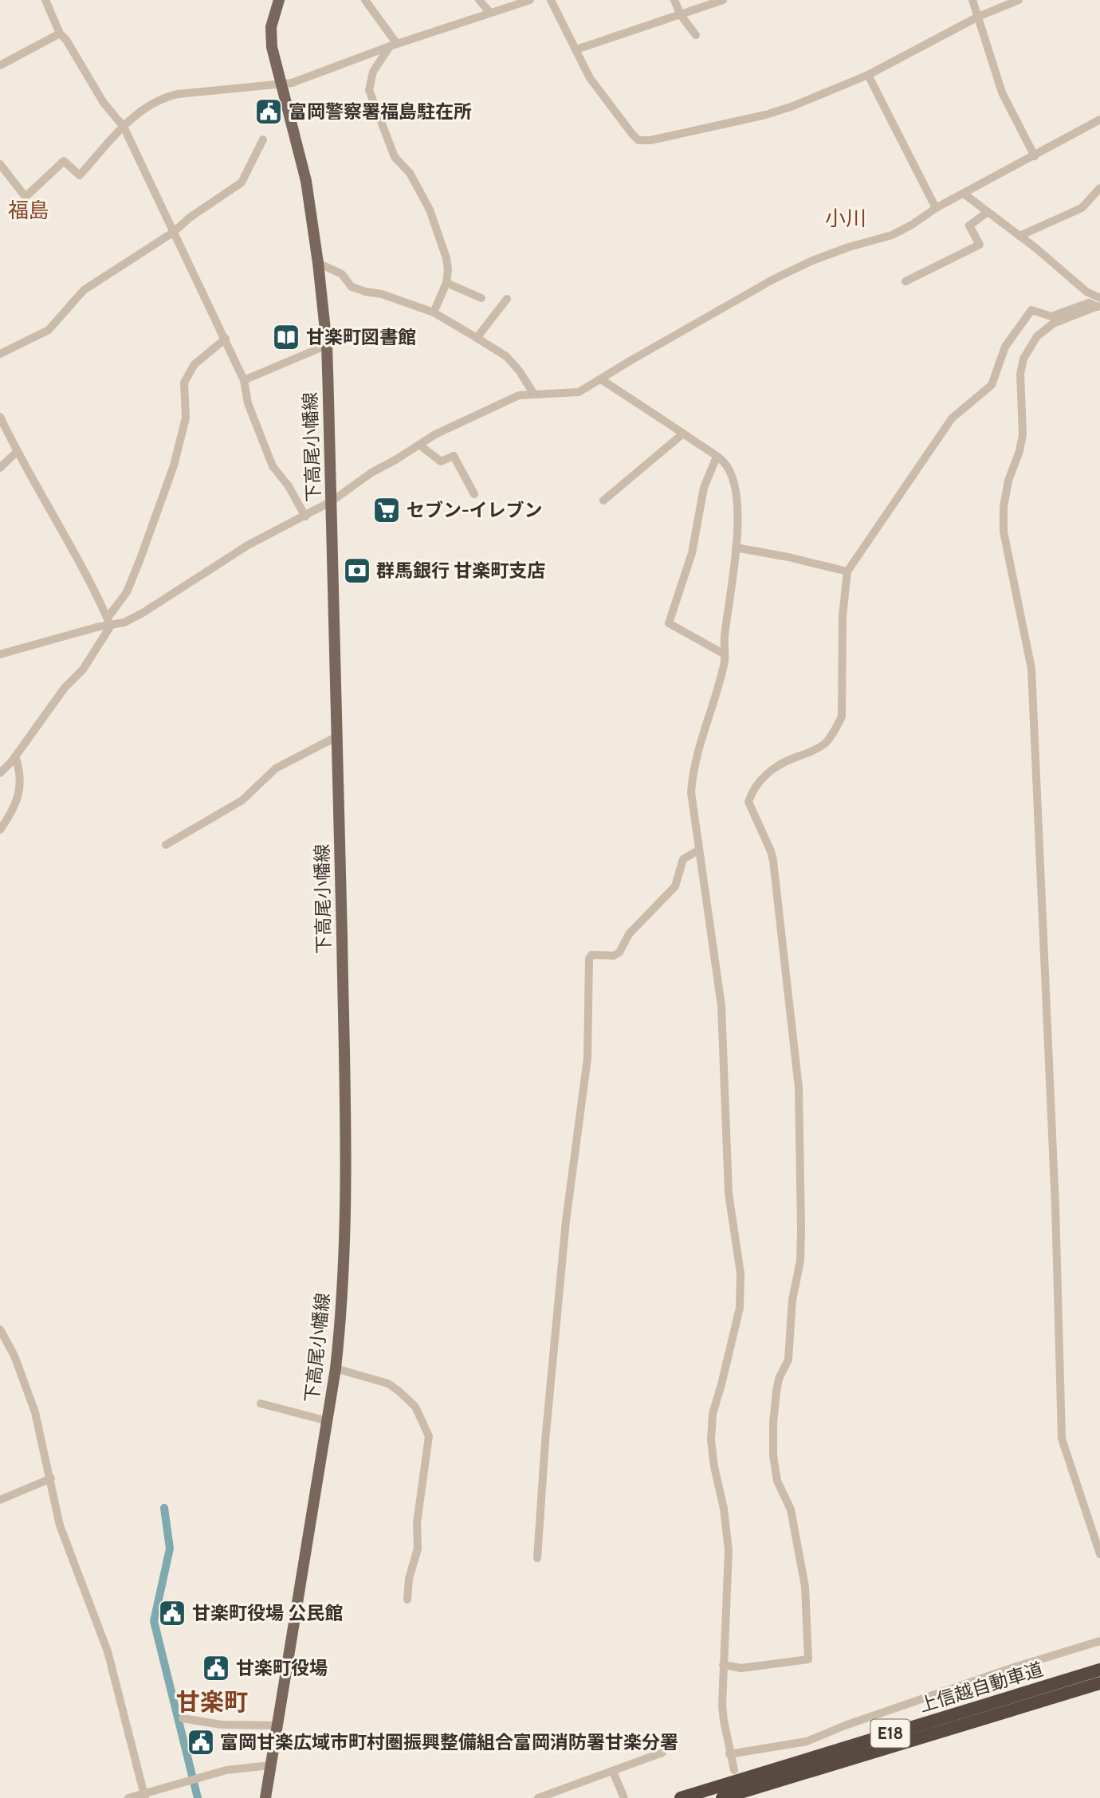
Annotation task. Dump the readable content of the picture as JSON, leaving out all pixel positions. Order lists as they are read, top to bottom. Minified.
{"streets":{"highway":["上信越自動車道","E18"],"main road":["下高尾小幡線"]},"districts":["福島","小川","甘楽町"],"places":{"public building":["富岡警察署福島駐在所","甘楽町役場 公民館","甘楽町役場","富岡甘楽広域市町村圏振興整備組合富岡消防署甘楽分署"],"library":["甘楽町図書館"],"supermarket":["セブン-イレブン"],"bank":["群馬銀行 甘楽町支店"]}}
